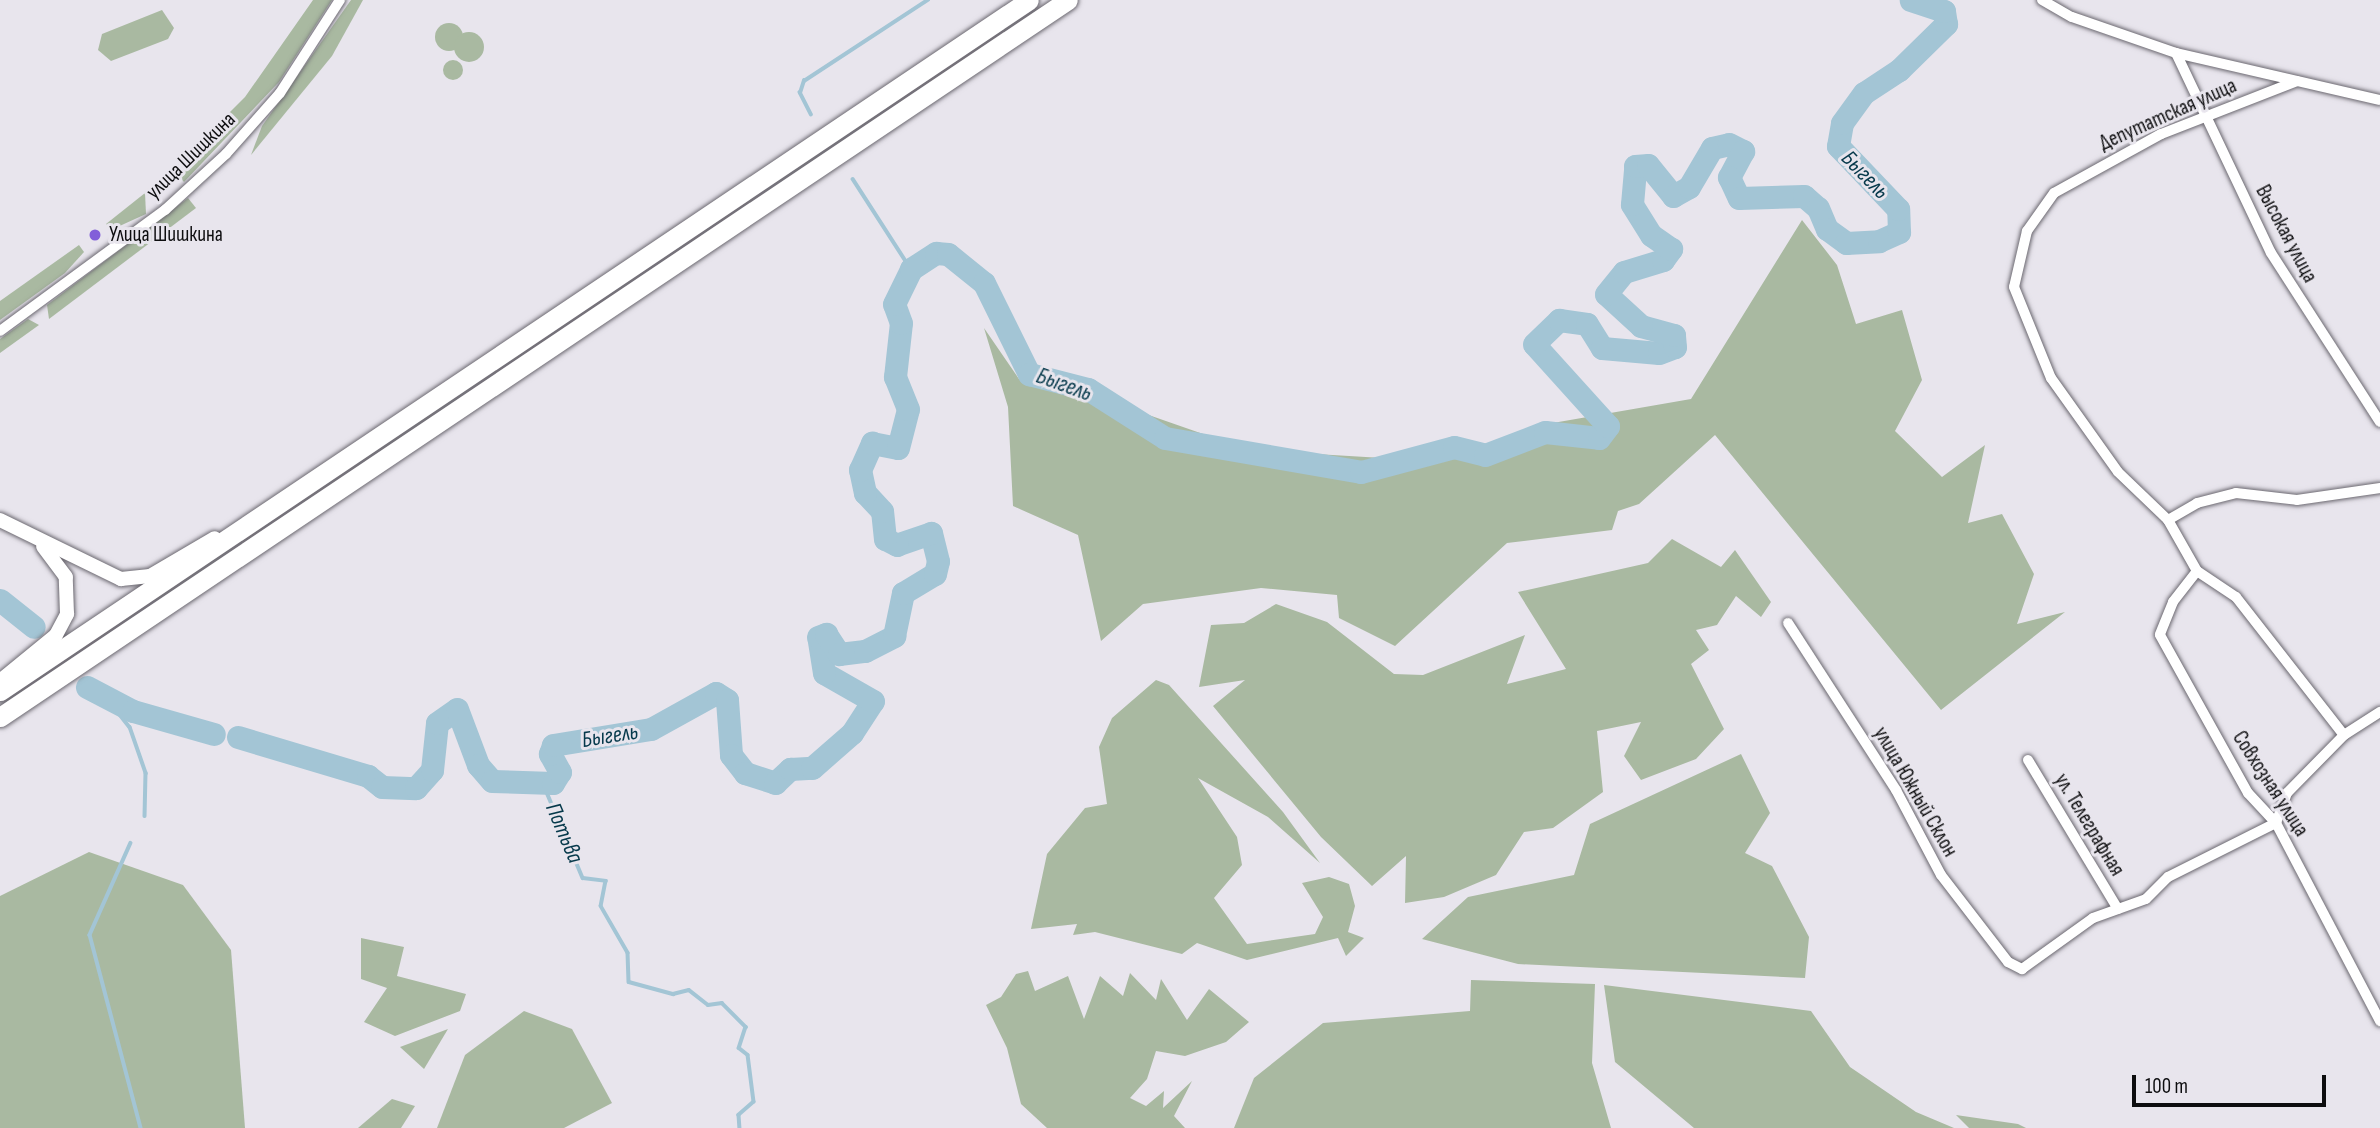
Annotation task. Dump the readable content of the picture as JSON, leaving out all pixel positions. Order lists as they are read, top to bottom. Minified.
{"streets":{"street":["Депутатская улица","улица Шишкина","Высокая улица","Совхозная улица","улица Южный Склон","ул. Телеграфная"]},"crossings":[["Депутатская улица","Высокая улица"],["Депутатская улица","Совхозная улица"],["улица Южный Склон","ул. Телеграфная"]],"water":["Быгель","Потьва"],"places":["Улица Шишкина"],"scale_bar":"100 m"}
